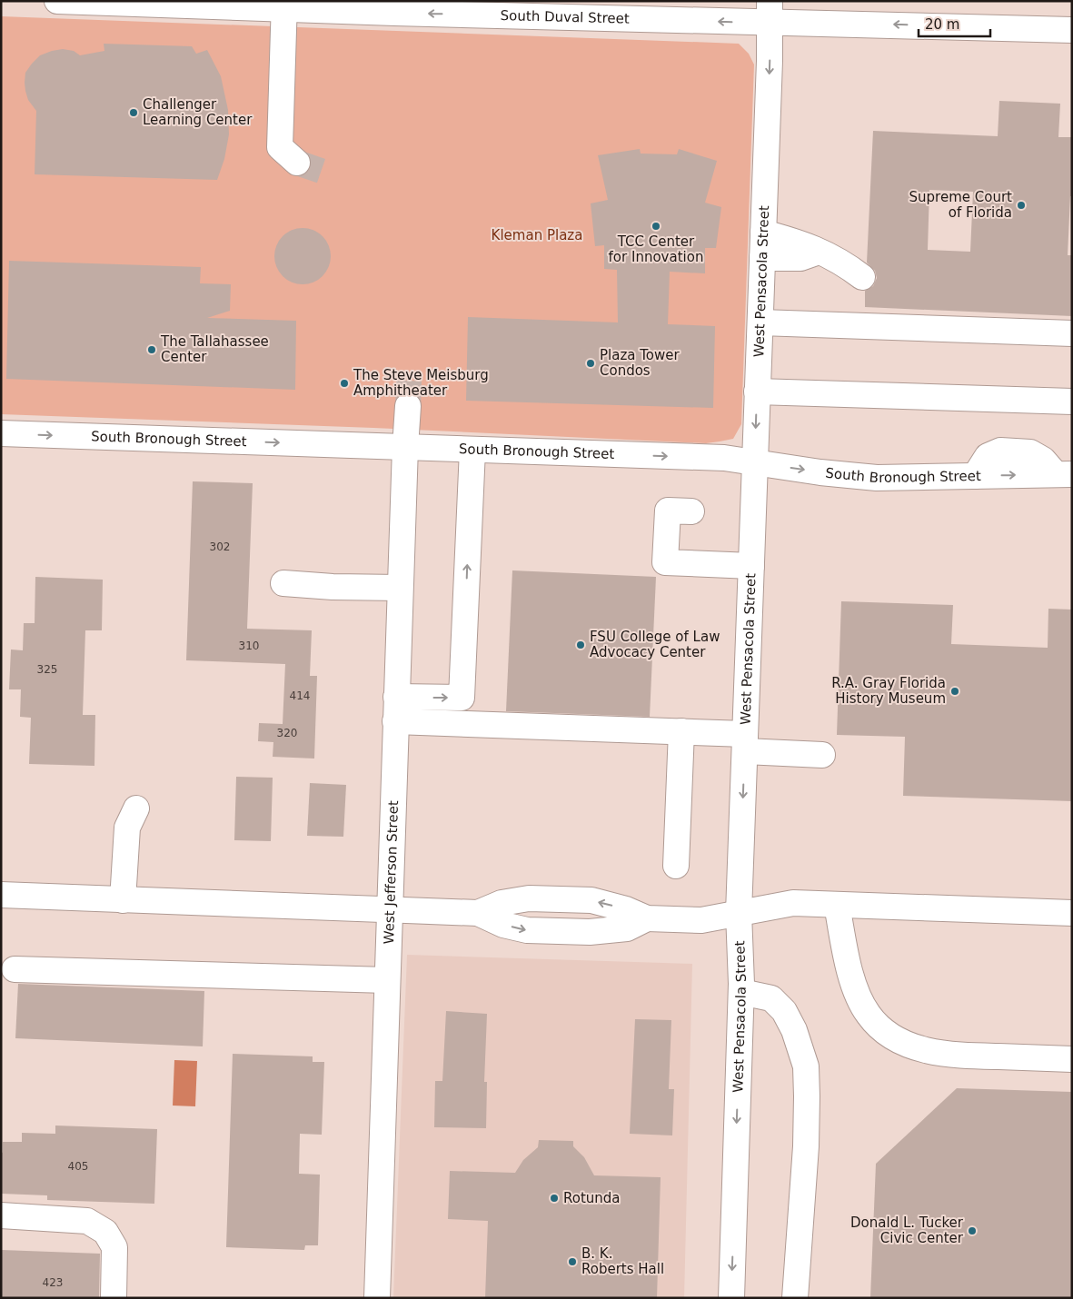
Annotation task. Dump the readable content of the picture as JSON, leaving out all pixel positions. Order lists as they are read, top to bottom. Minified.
{"streets":{"main road":["South Duval Street","West Pensacola Street","South Bronough Street","West Jefferson Street"]},"crossings":[["South Duval Street","West Pensacola Street"],["West Pensacola Street","South Bronough Street"],["South Bronough Street","West Jefferson Street"]],"one_way":["South Duval Street","West Pensacola Street"],"parks":["Kleman Plaza"],"places":["Challenger Learning Center","Supreme Court of Florida","TCC Center for Innovation","The Tallahassee Center","Plaza Tower Condos","The Steve Meisburg Amphitheater","FSU College of Law Advocacy Center","R.A. Gray Florida History Museum","Rotunda","Donald L. Tucker Civic Center","B. K. Roberts Hall"],"house_numbers":["302","310","325","414","320","405","423"],"scale_bar":"20 m"}
